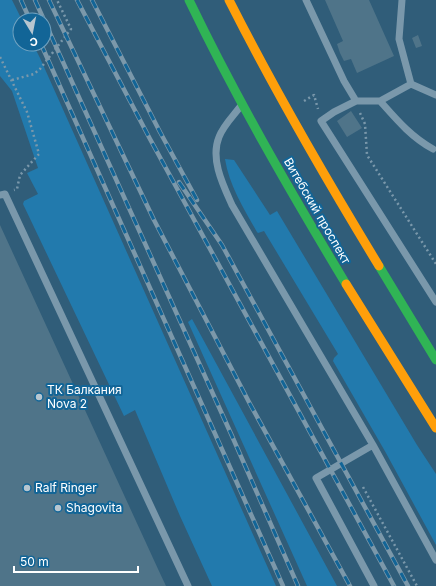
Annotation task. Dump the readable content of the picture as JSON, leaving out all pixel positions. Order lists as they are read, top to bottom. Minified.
{"streets":{"main road":["Витебский проспект"]},"places":["ТК Балкания Nova 2","Ralf Ringer","Shagovita"],"scale_bar":"50 m","north":"bottom"}
